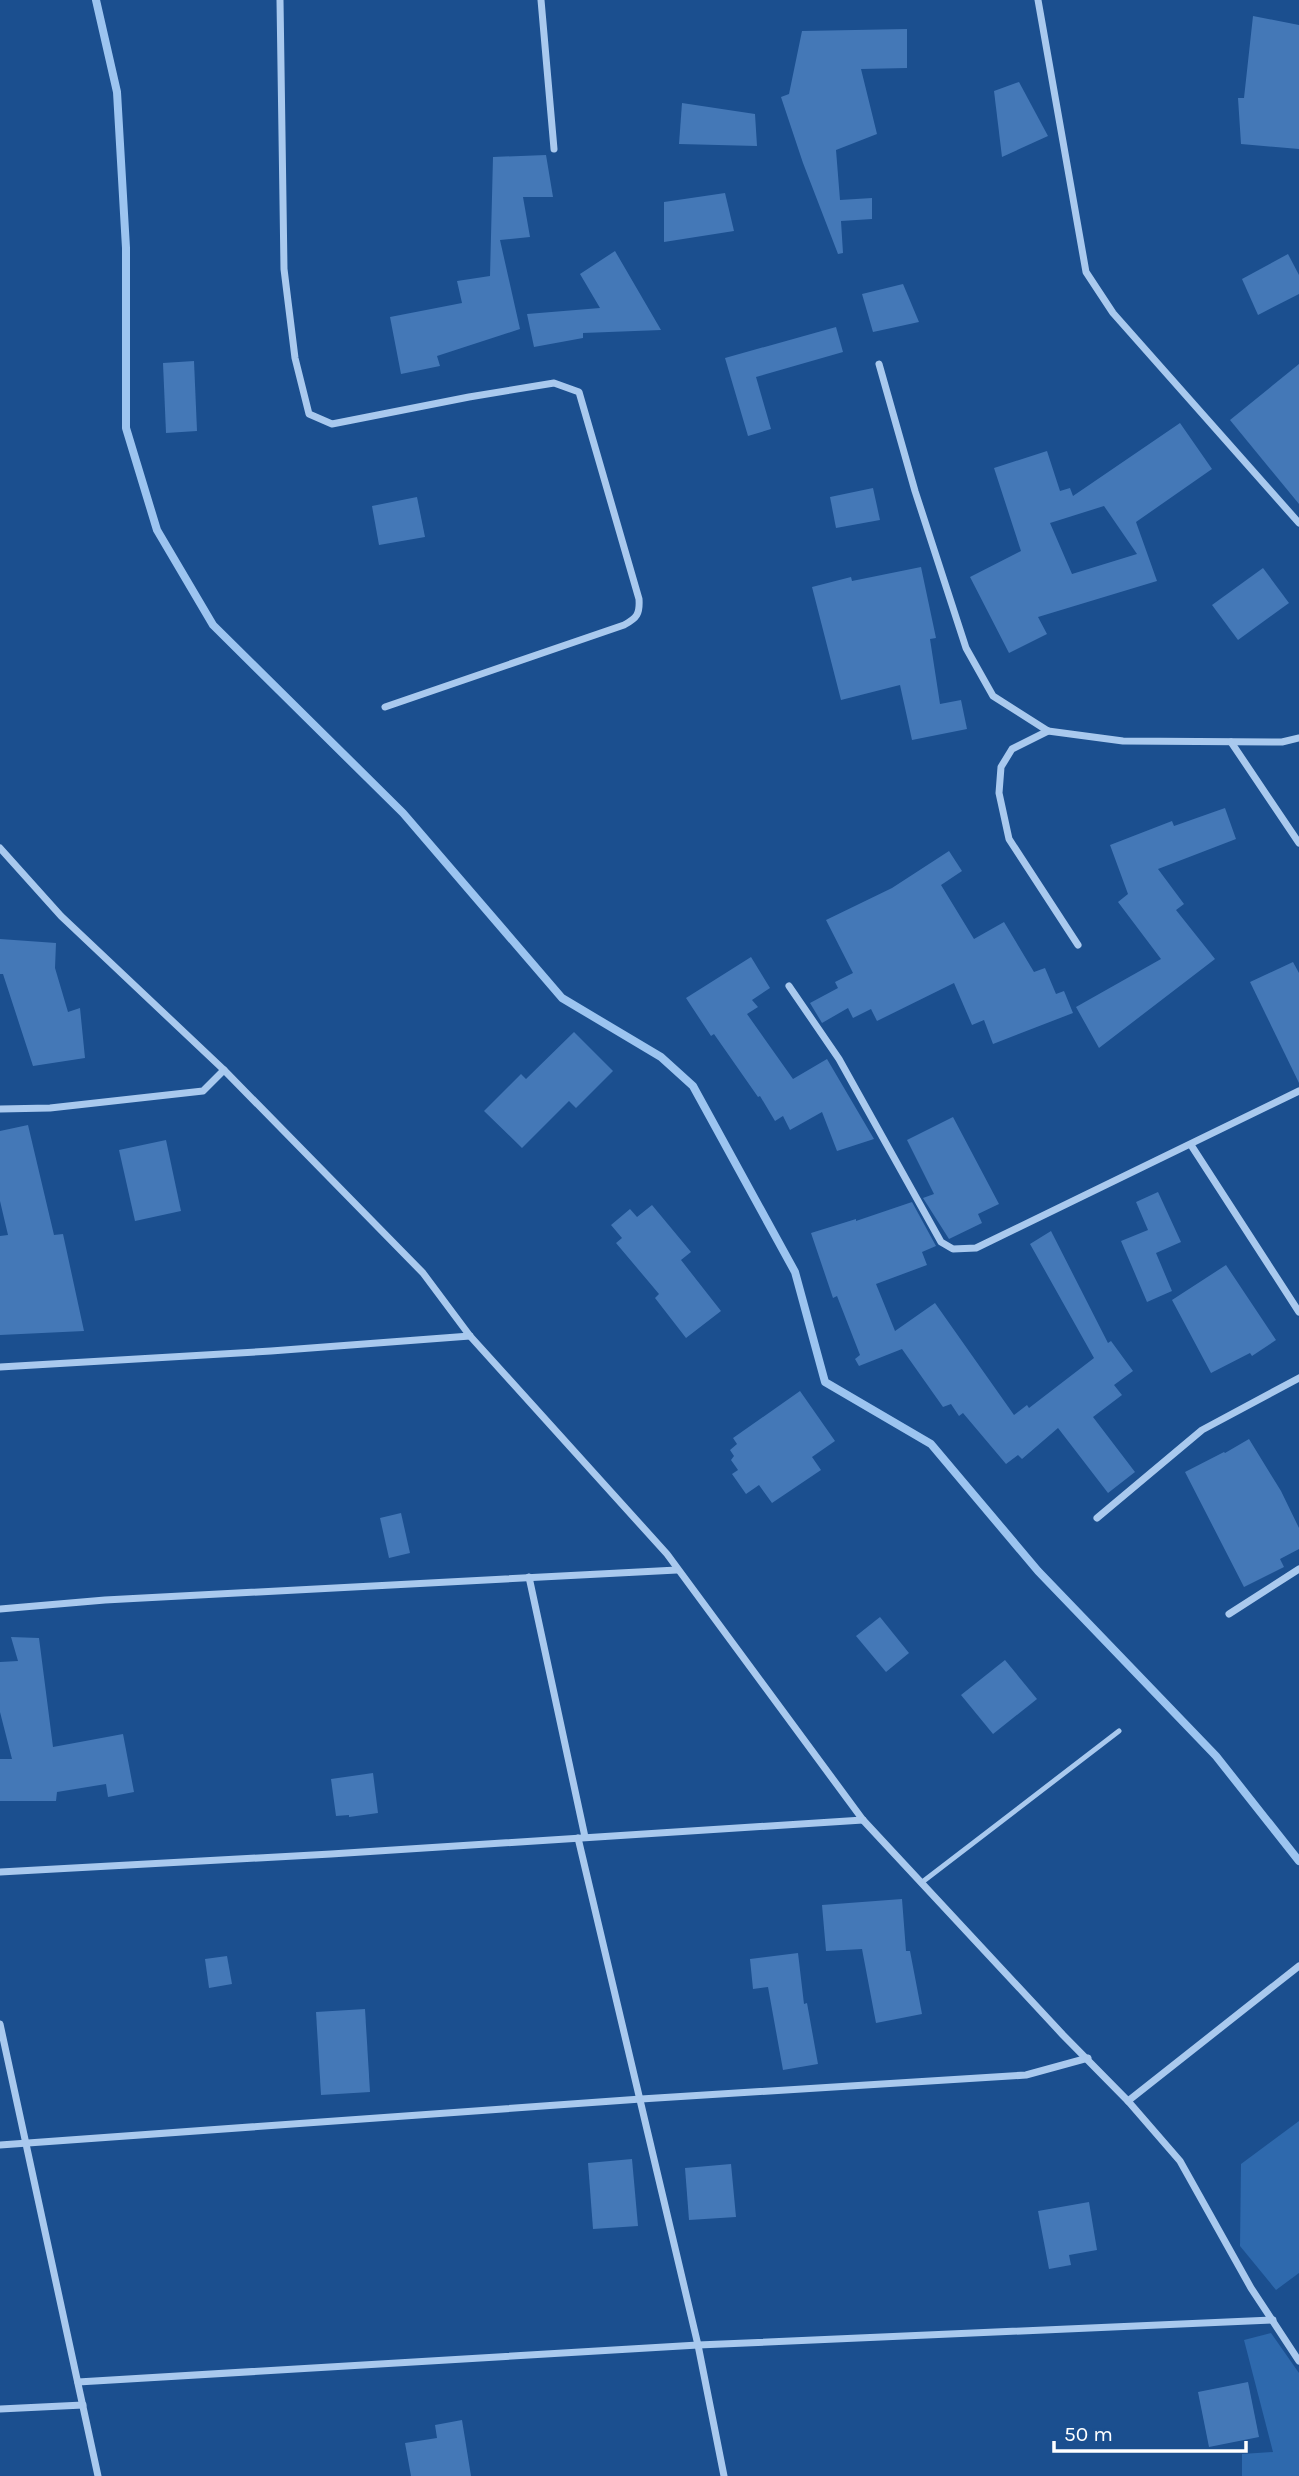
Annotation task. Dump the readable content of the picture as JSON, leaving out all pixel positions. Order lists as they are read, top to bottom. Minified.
{"scale_bar":"50 m"}
